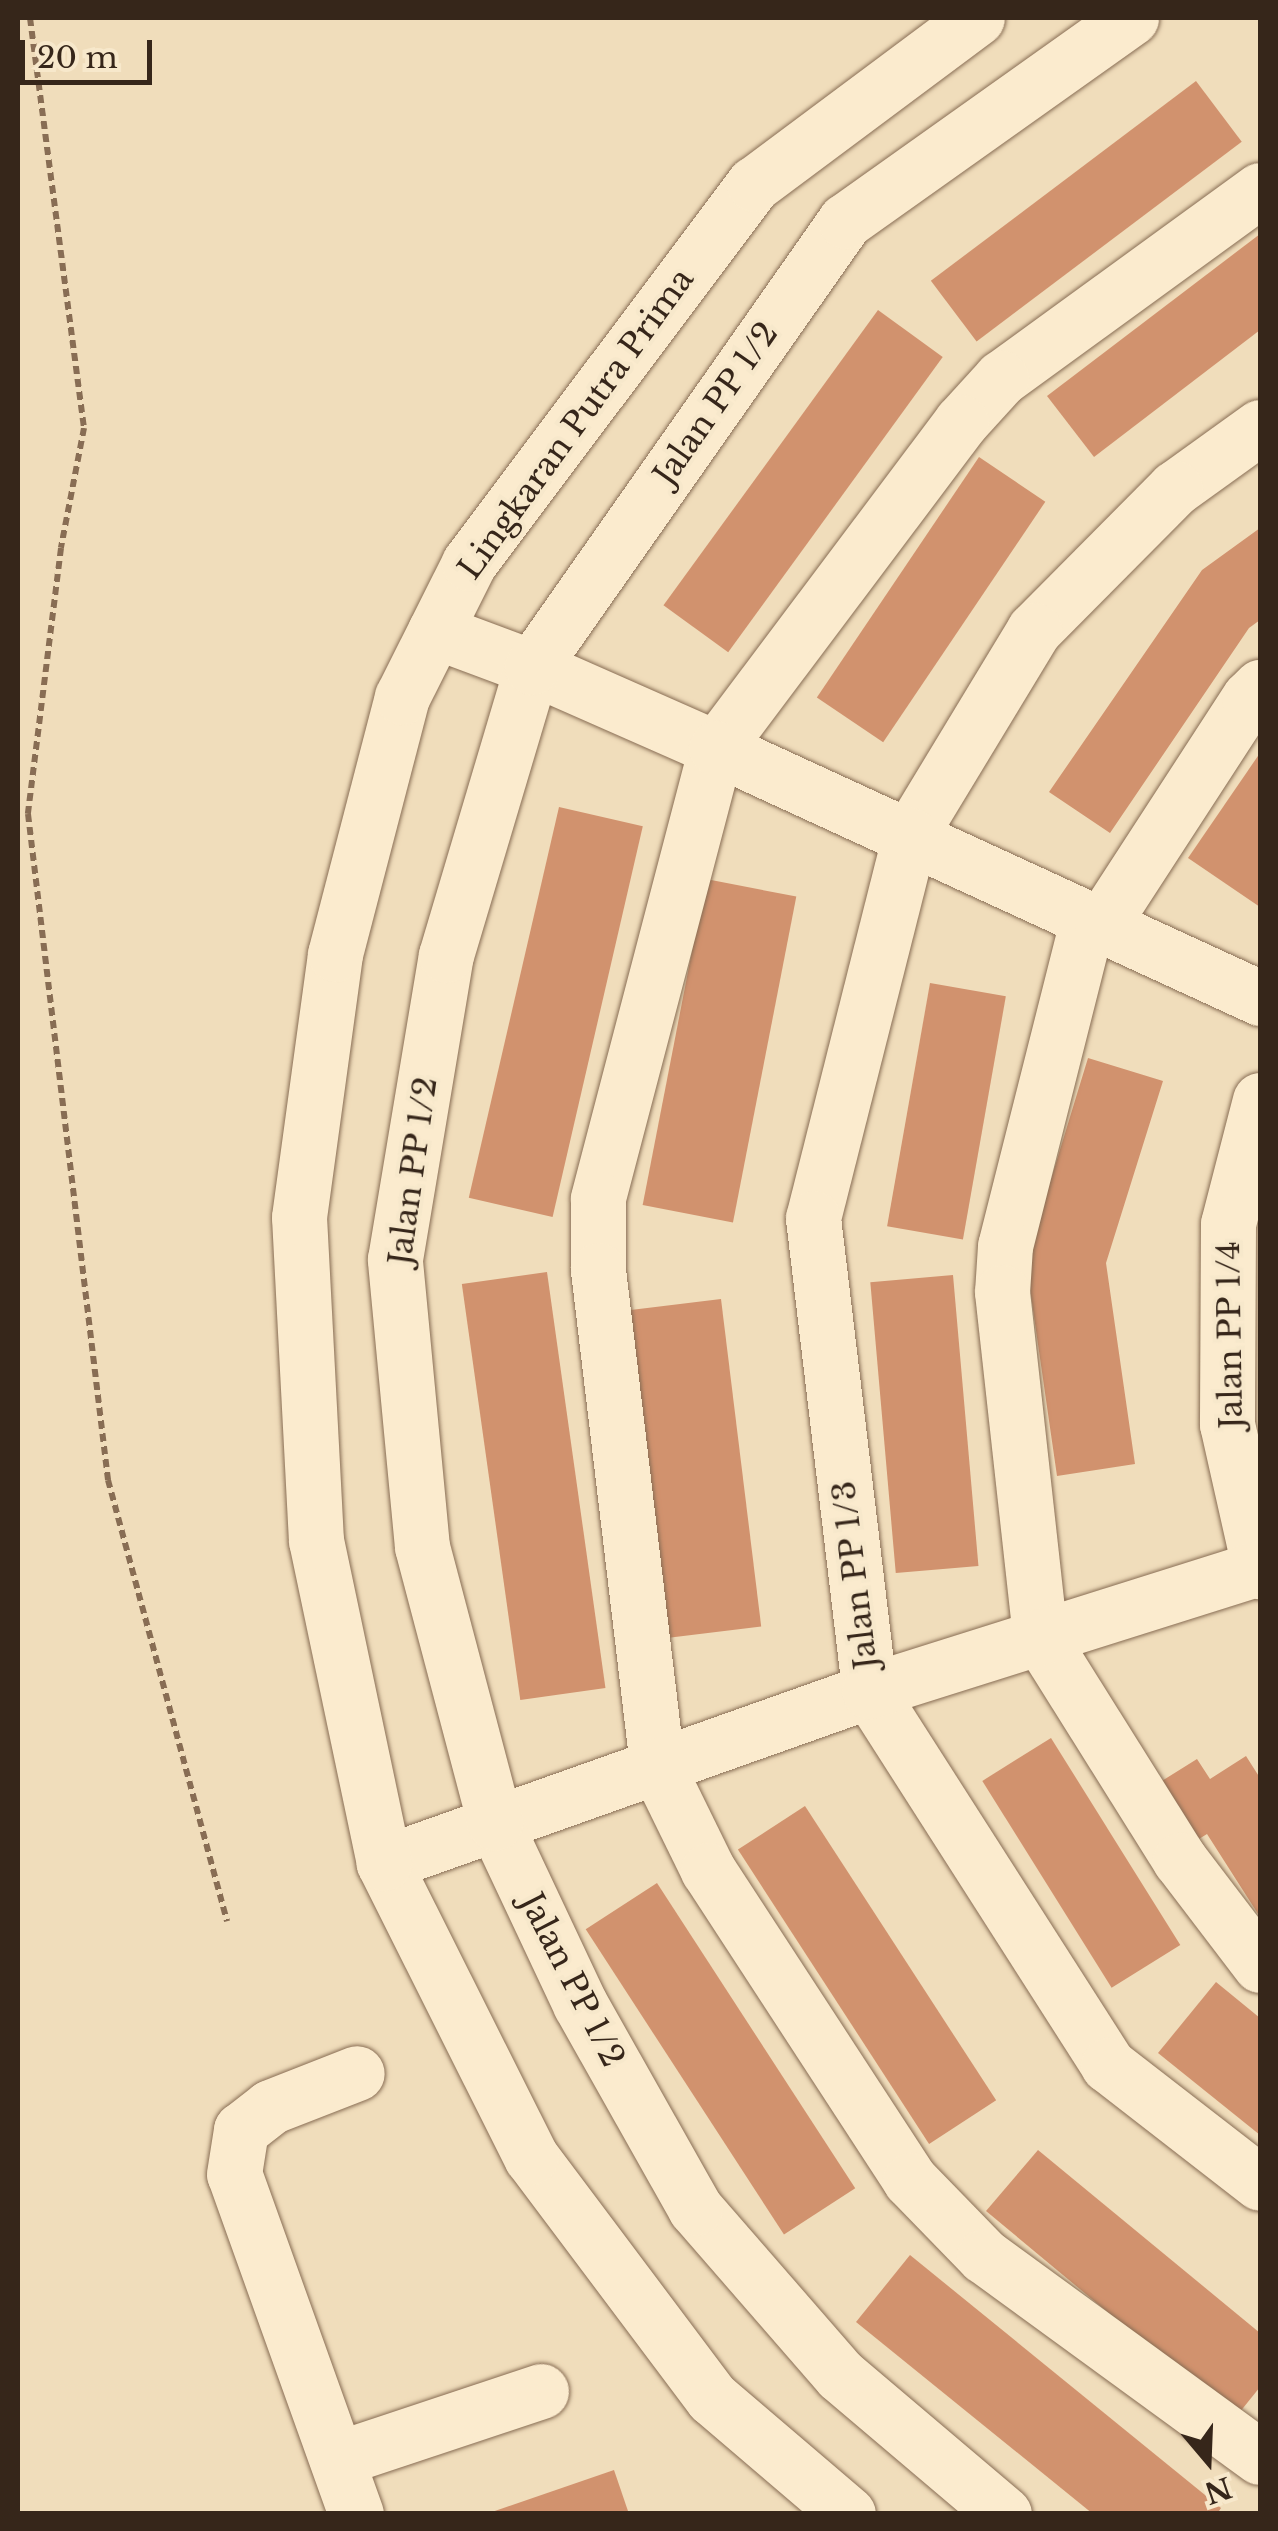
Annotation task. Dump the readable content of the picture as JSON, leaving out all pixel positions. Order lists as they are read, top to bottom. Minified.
{"streets":{"street":["Jalan PP 1/2","Lingkaran Putra Prima","Jalan PP 1/4","Jalan PP 1/3"]},"scale_bar":"20 m","north":"bottom"}
